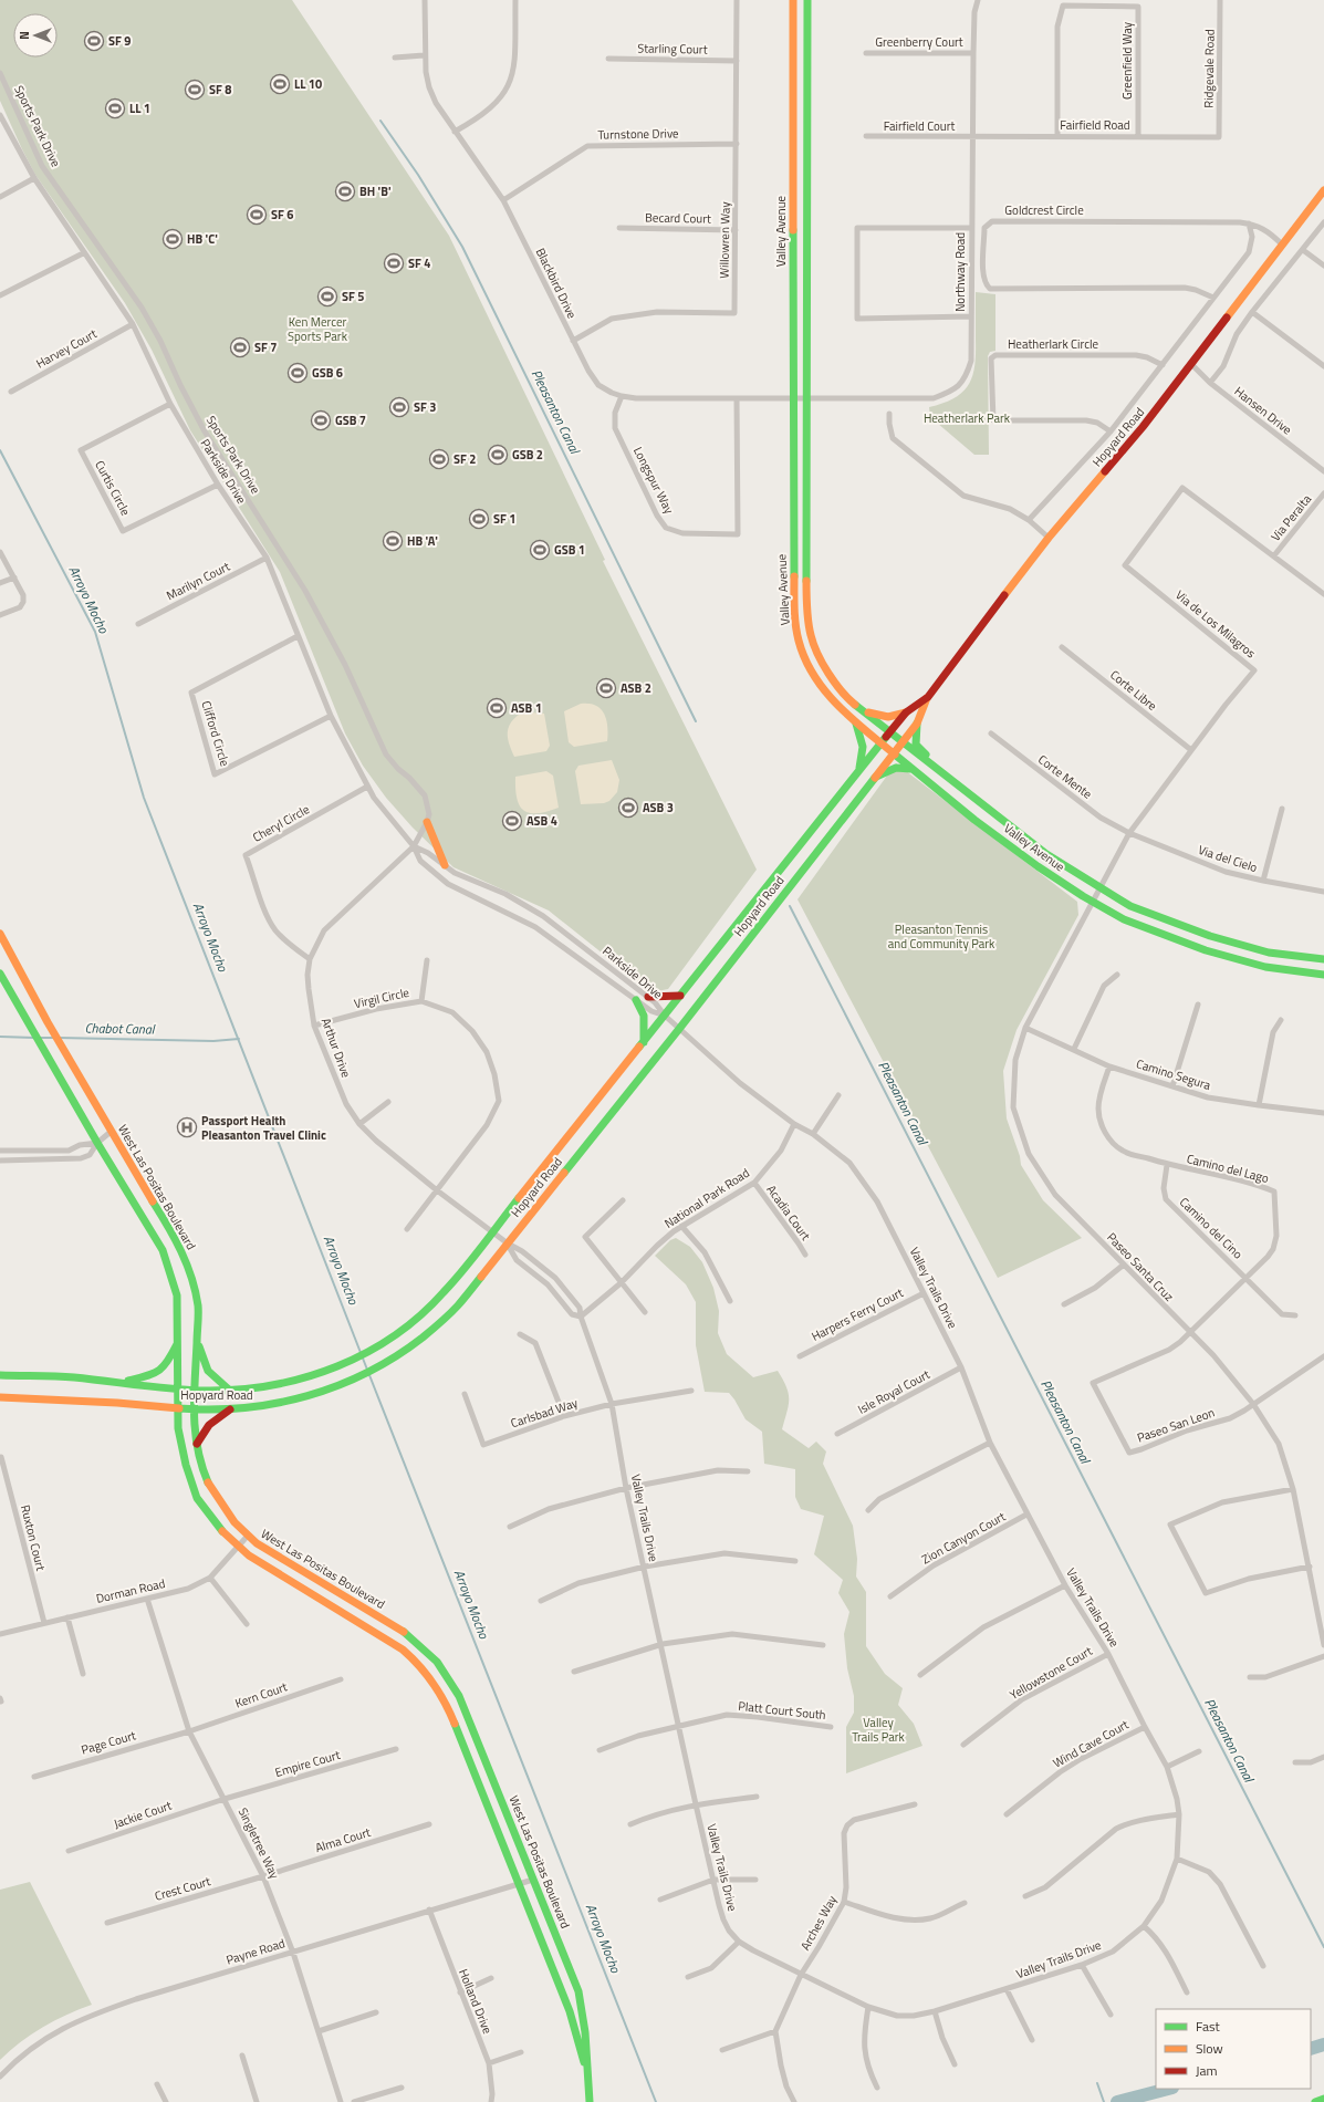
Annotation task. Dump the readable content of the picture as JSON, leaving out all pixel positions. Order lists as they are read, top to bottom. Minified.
{"streets":{"main road":["Valley Avenue","Hopyard Road","West Las Positas Boulevard"],"street":["Greenberry Court","Starling Court","Greenfield Way","Ridgevale Road","Fairfield Road","Sports Park Drive","Fairfield Court","Turnstone Drive","Goldcrest Circle","Becard Court","Willowren Way","Northway Road","Blackbird Drive","Heatherlark Circle","Harvey Court","Hansen Drive","Parkside Drive","Longspur Way","Curtis Circle","Via Peralta","Marilyn Court","Via de Los Milagros","Corte Libre","Clifford Circle","Corte Mente","Cheryl Circle","Via del Cielo","Virgil Circle","Arthur Drive","Camino Segura","Camino del Lago","National Park Road","Acadia Court","Camino del Cino","Paseo Santa Cruz","Valley Trails Drive","Harpers Ferry Court","Isle Royal Court","Carlsbad Way","Paseo San Leon","Ruxton Court","Zion Canyon Court","Dorman Road","Yellowstone Court","Kern Court","Platt Court South","Page Court","Wind Cave Court","Empire Court","Jackie Court","Alma Court","Singletree Way","Crest Court","Arches Way","Payne Road","Holland Drive"]},"crossings":[["Greenberry Court","Northway Road"],["Starling Court","Willowren Way"],["Greenfield Way","Fairfield Road"],["Ridgevale Road","Fairfield Road"],["Fairfield Road","Fairfield Court"],["Fairfield Road","Northway Road"],["Fairfield Court","Northway Road"],["Turnstone Drive","Willowren Way"],["Turnstone Drive","Blackbird Drive"],["Goldcrest Circle","Hopyard Road"],["Becard Court","Willowren Way"],["Valley Avenue","Northway Road"],["Valley Avenue","Blackbird Drive"],["Valley Avenue","Hopyard Road"],["Valley Avenue","Via de Los Milagros"],["Valley Avenue","Paseo Santa Cruz"],["Willowren Way","Blackbird Drive"],["Northway Road","Blackbird Drive"],["Blackbird Drive","Longspur Way"],["Heatherlark Circle","Hopyard Road"],["Harvey Court","Parkside Drive"],["Hansen Drive","Hopyard Road"],["Hopyard Road","Parkside Drive"],["Hopyard Road","Arthur Drive"],["Hopyard Road","West Las Positas Boulevard"],["Hopyard Road","Valley Trails Drive"],["Parkside Drive","Curtis Circle"],["Parkside Drive","Marilyn Court"],["Parkside Drive","Clifford Circle"],["Parkside Drive","Cheryl Circle"],["Parkside Drive","Arthur Drive"],["Parkside Drive","Valley Trails Drive"],["Via Peralta","Via de Los Milagros"],["Via de Los Milagros","Corte Libre"],["Via de Los Milagros","Corte Mente"],["Via de Los Milagros","Via del Cielo"],["Via de Los Milagros","Paseo Santa Cruz"],["Corte Mente","Via del Cielo"],["Cheryl Circle","Arthur Drive"],["Virgil Circle","Arthur Drive"],["Arthur Drive","Valley Trails Drive"],["Camino Segura","Camino del Lago"],["Camino Segura","Paseo Santa Cruz"],["Camino del Lago","Camino del Cino"],["Camino del Lago","Paseo Santa Cruz"],["Camino del Lago","Paseo San Leon"],["West Las Positas Boulevard","Dorman Road"],["West Las Positas Boulevard","Payne Road"],["National Park Road","Acadia Court"],["National Park Road","Valley Trails Drive"],["Paseo Santa Cruz","Paseo San Leon"],["Valley Trails Drive","Harpers Ferry Court"],["Valley Trails Drive","Isle Royal Court"],["Valley Trails Drive","Carlsbad Way"],["Valley Trails Drive","Zion Canyon Court"],["Valley Trails Drive","Yellowstone Court"],["Valley Trails Drive","Platt Court South"],["Valley Trails Drive","Wind Cave Court"],["Valley Trails Drive","Arches Way"],["Ruxton Court","Dorman Road"],["Dorman Road","Singletree Way"],["Kern Court","Page Court"],["Kern Court","Singletree Way"],["Page Court","Singletree Way"],["Empire Court","Jackie Court"],["Empire Court","Singletree Way"],["Jackie Court","Singletree Way"],["Alma Court","Singletree Way"],["Alma Court","Crest Court"],["Singletree Way","Crest Court"],["Singletree Way","Payne Road"],["Payne Road","Holland Drive"]],"water":["Pleasanton Canal","Arroyo Mocho","Chabot Canal"],"parks":["Ken Mercer Sports Park","Heatherlark Park","Pleasanton Tennis and Community Park","Valley Trails Park"],"places":{"sports":["SF 9","LL 10","SF 8","LL 1","BH 'B'","SF 6","HB 'C'","SF 4","SF 5","SF 7","GSB 6","SF 3","GSB 7","GSB 2","SF 2","SF 1","HB 'A'","GSB 1","ASB 2","ASB 1","ASB 3","ASB 4"],"hospital":["Passport Health Pleasanton Travel Clinic"]},"legend":["Fast","Slow","Jam"],"north":"left"}
